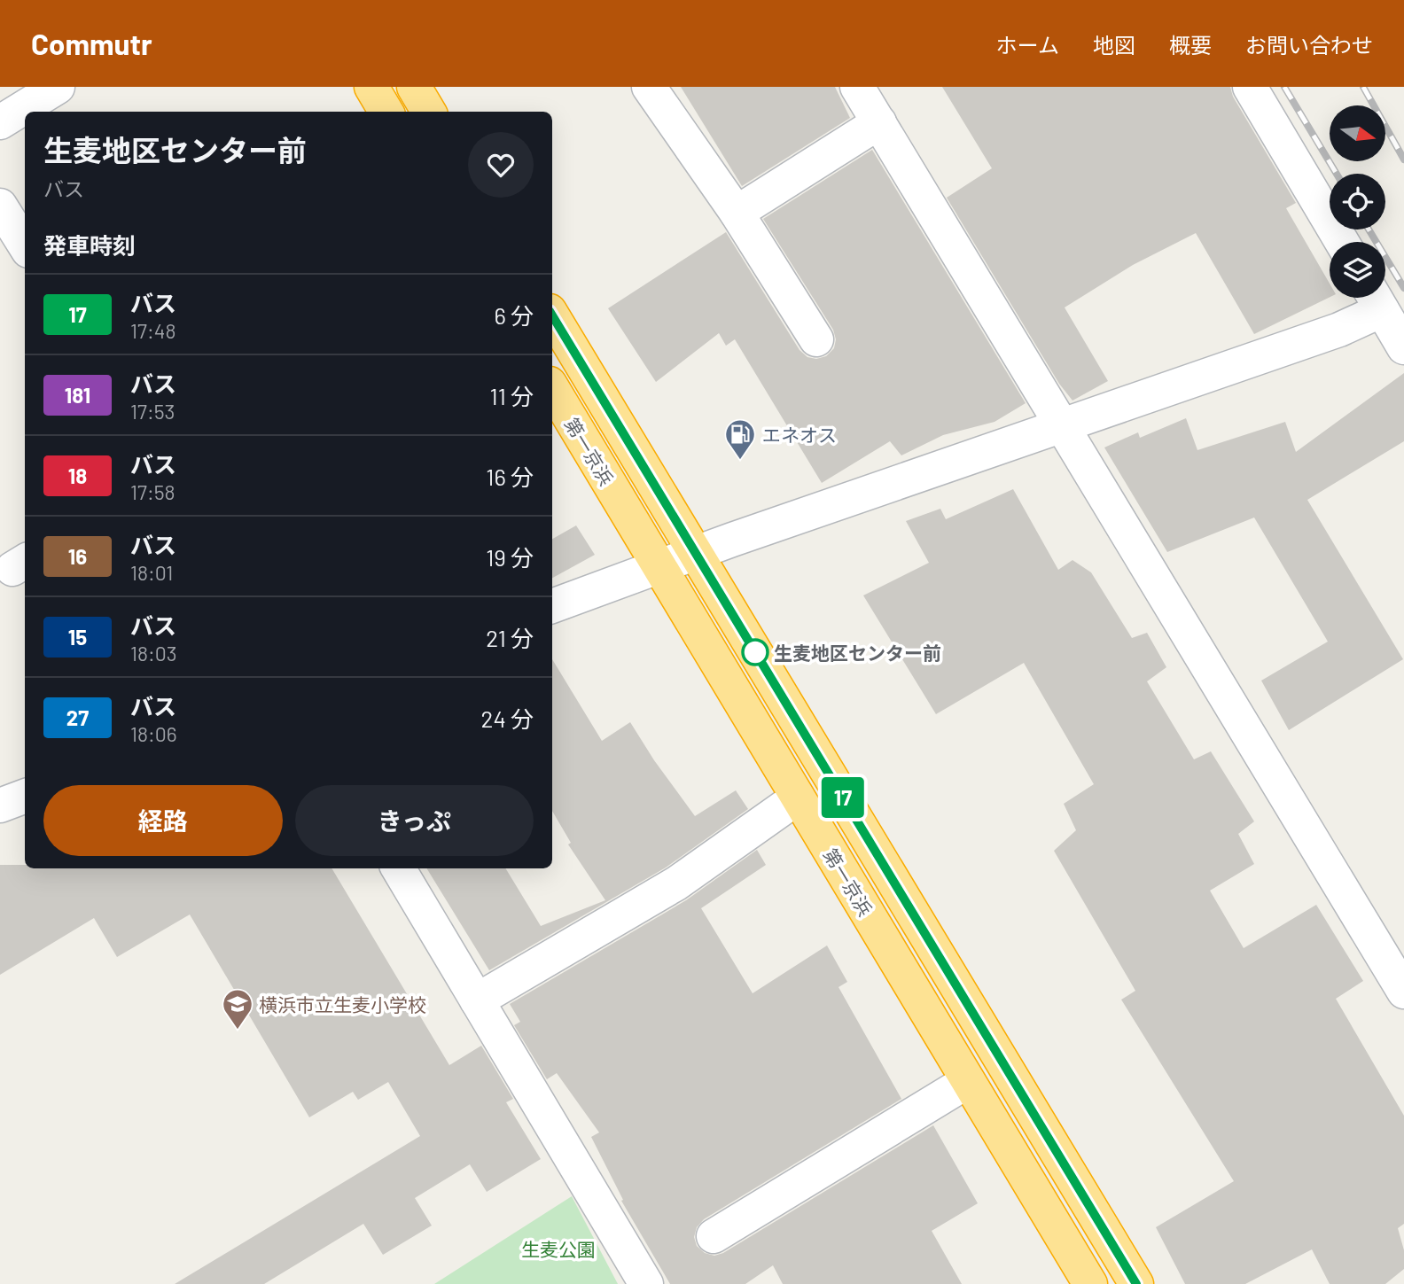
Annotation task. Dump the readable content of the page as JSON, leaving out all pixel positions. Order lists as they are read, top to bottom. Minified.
{"streets":{"highway":["第一京浜"]},"parks":["生麦公園"],"places":{"fuel station":["エネオス"],"other":["生麦地区センター前"],"school or university":["横浜市立生麦小学校"]},"lines":["bus line 17"],"north":"right","page":{"header":"Commutr","nav":["ホーム","地図","概要","お問い合わせ"],"on_map":"17","heading":[["生麦地区センター前","バス"],"発車時刻"],"list":[{"mark":"17","name":"バス","note":"17:48","value":"6 分"},{"mark":"181","name":"バス","note":"17:53","value":"11 分"},{"mark":"18","name":"バス","note":"17:58","value":"16 分"},{"mark":"16","name":"バス","note":"18:01","value":"19 分"},{"mark":"15","name":"バス","note":"18:03","value":"21 分"},{"mark":"27","name":"バス","note":"18:06","value":"24 分"}],"buttons":["経路","きっぷ"]}}
